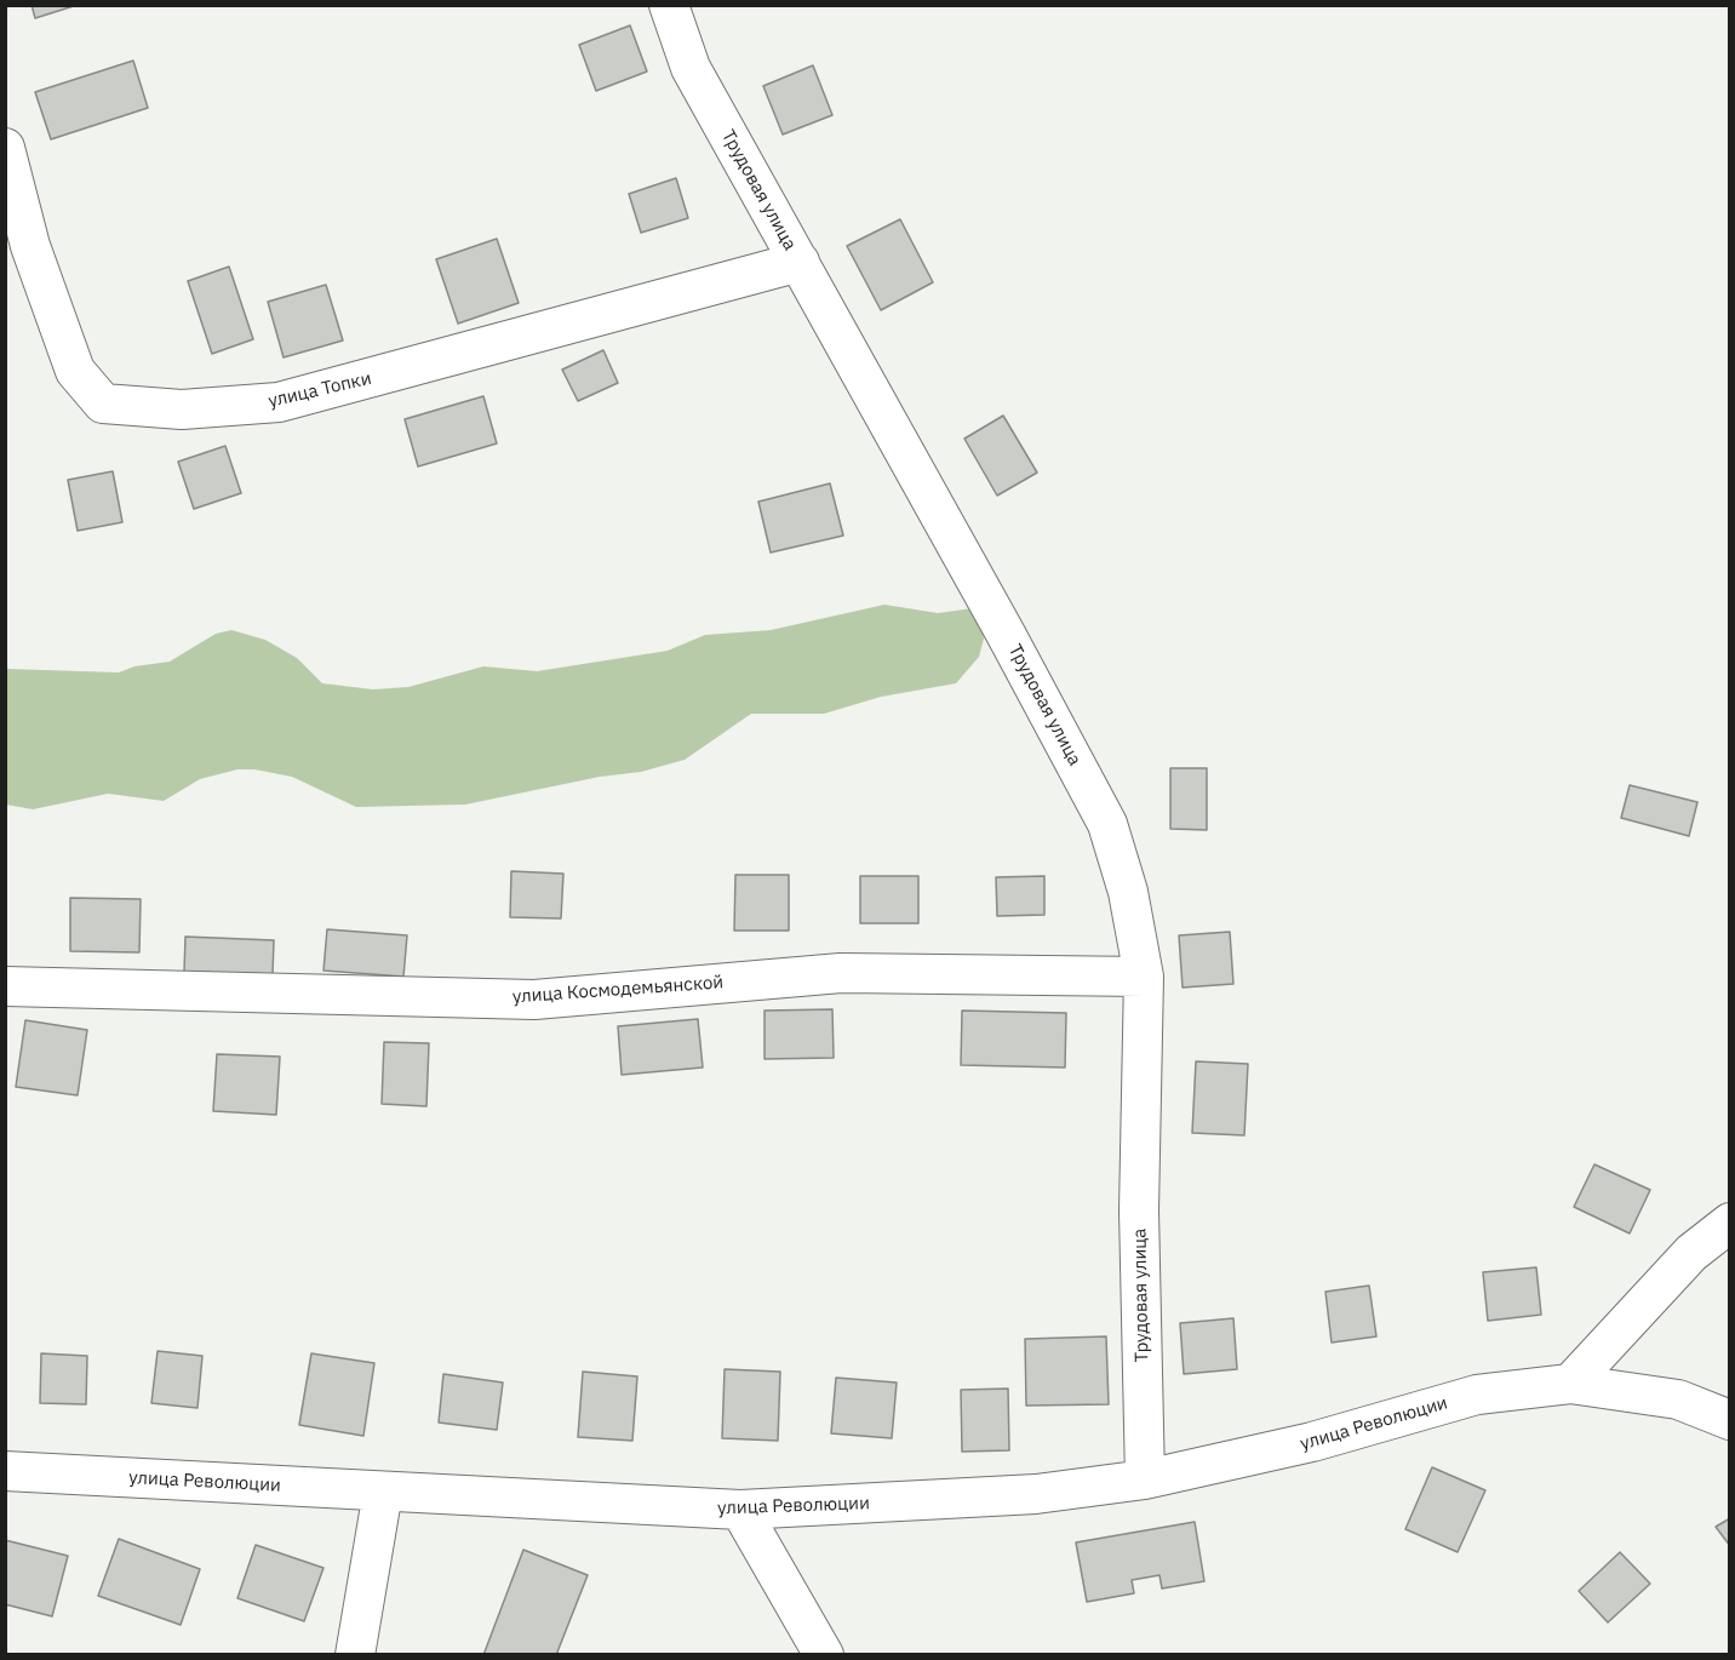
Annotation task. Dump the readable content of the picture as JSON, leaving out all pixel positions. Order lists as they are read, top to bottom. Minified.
{"streets":{"street":["Трудовая улица","улица Топки","улица Космодемьянской","улица Революции"]},"crossings":[["Трудовая улица","улица Топки"],["Трудовая улица","улица Космодемьянской"],["Трудовая улица","улица Революции"]]}
